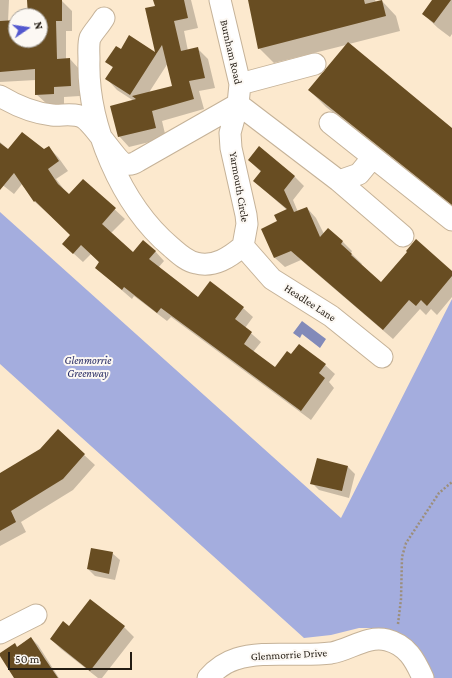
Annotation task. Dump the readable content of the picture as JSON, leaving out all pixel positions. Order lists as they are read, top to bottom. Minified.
{"streets":{"street":["Burnham Road","Yarmouth Circle","Headlee Lane","Glenmorrie Drive"]},"crossings":[["Burnham Road","Yarmouth Circle"],["Yarmouth Circle","Headlee Lane"]],"parks":["Glenmorrie Greenway"],"scale_bar":"50 m","north":"right"}
